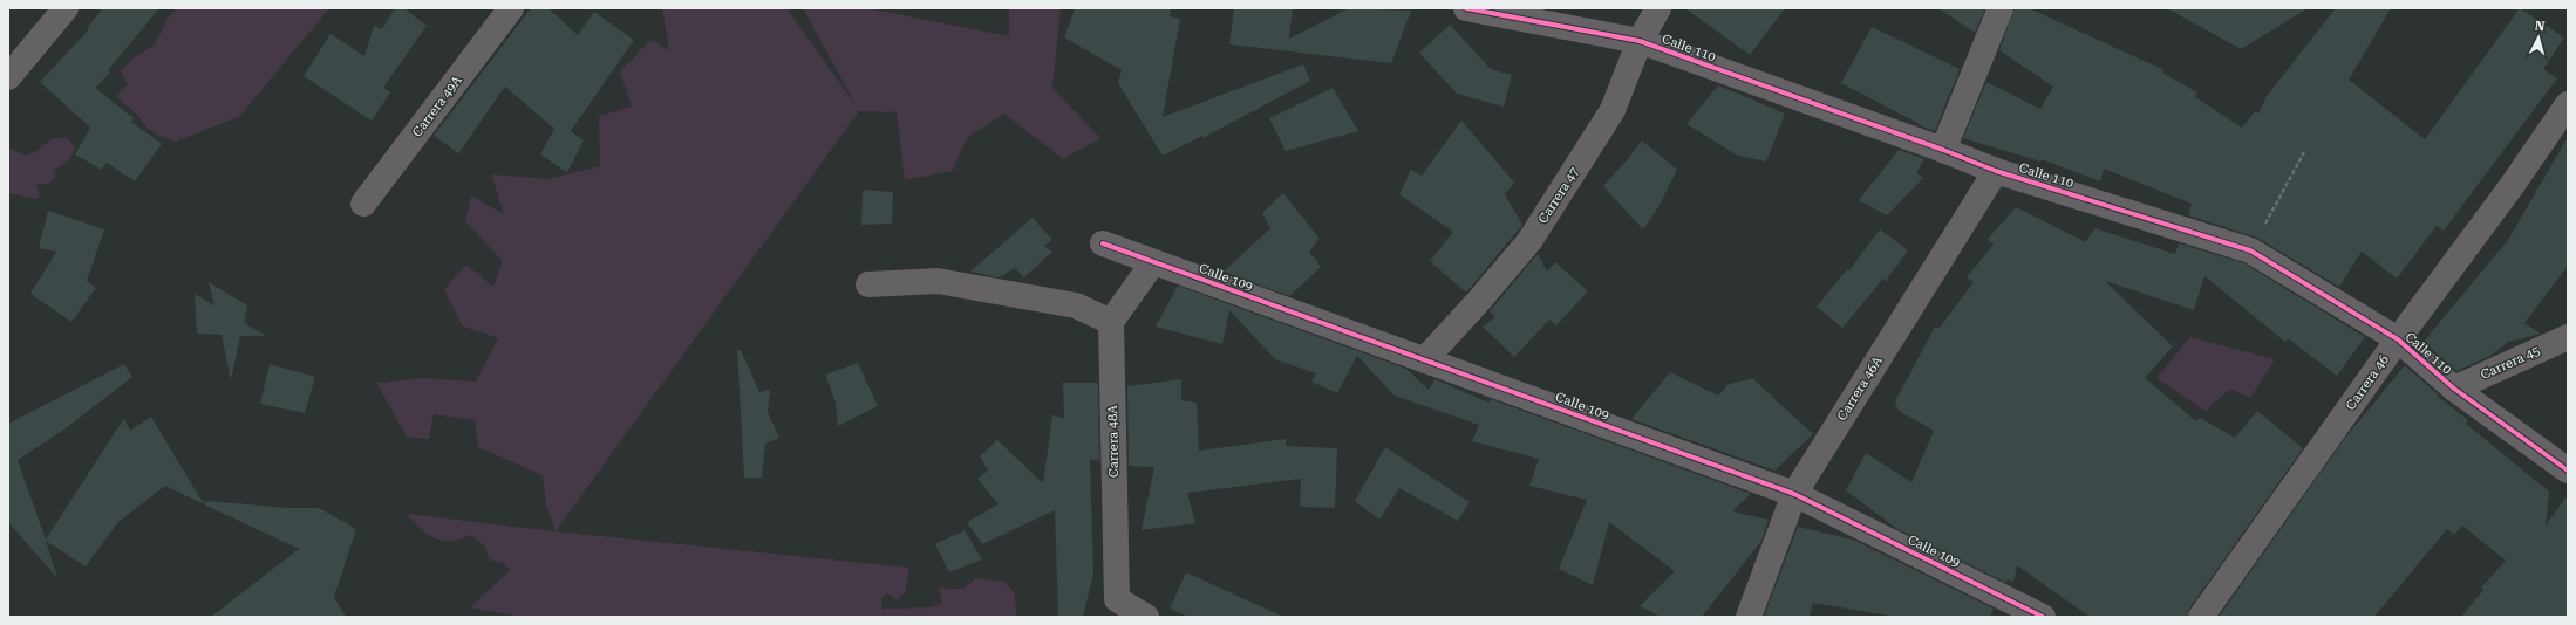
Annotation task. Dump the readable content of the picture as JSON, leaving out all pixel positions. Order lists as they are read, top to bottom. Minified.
{"streets":{"street":["Calle 110","Carrera 49A","Carrera 47","Calle 109","Carrera 45","Carrera 46","Carrera 46A","Carrera 48A"]},"crossings":[["Calle 110","Carrera 47"],["Calle 110","Carrera 45"],["Calle 110","Carrera 46"],["Calle 110","Carrera 46A"],["Carrera 47","Calle 109"],["Calle 109","Carrera 46A"]],"north":"top"}
